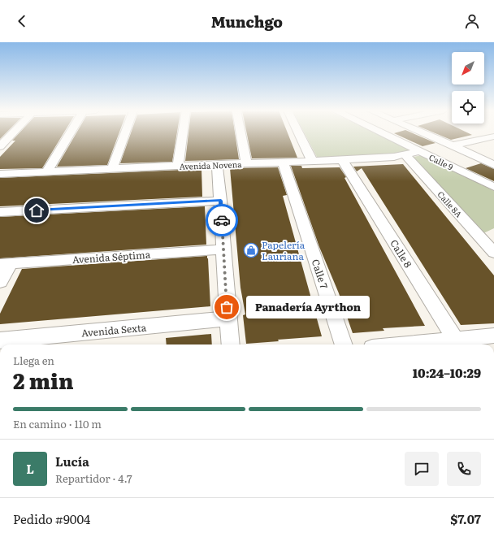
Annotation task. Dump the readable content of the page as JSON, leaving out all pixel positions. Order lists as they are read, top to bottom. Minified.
{"streets":{"street":["Calle 9","Avenida Novena","Calle 8A","Calle 8","Avenida Séptima","Calle 7","Avenida Sexta"]},"crossings":[["Calle 9","Avenida Novena"],["Avenida Novena","Calle 8A"],["Avenida Novena","Calle 8"],["Avenida Novena","Calle 7"]],"places":{"shop":["Papelería Lauriana"],"other":["Panadería Ayrthon"]},"north":"bottom left","page":{"header":"Munchgo","bubble":"Panadería Ayrthon","heading":["2 min","Llega en","10:24–10:29"],"panel":["Lucía","Repartidor · 4.7","Pedido #9004","$7.07"],"bar":"En camino · 110 m","round":"L"}}
